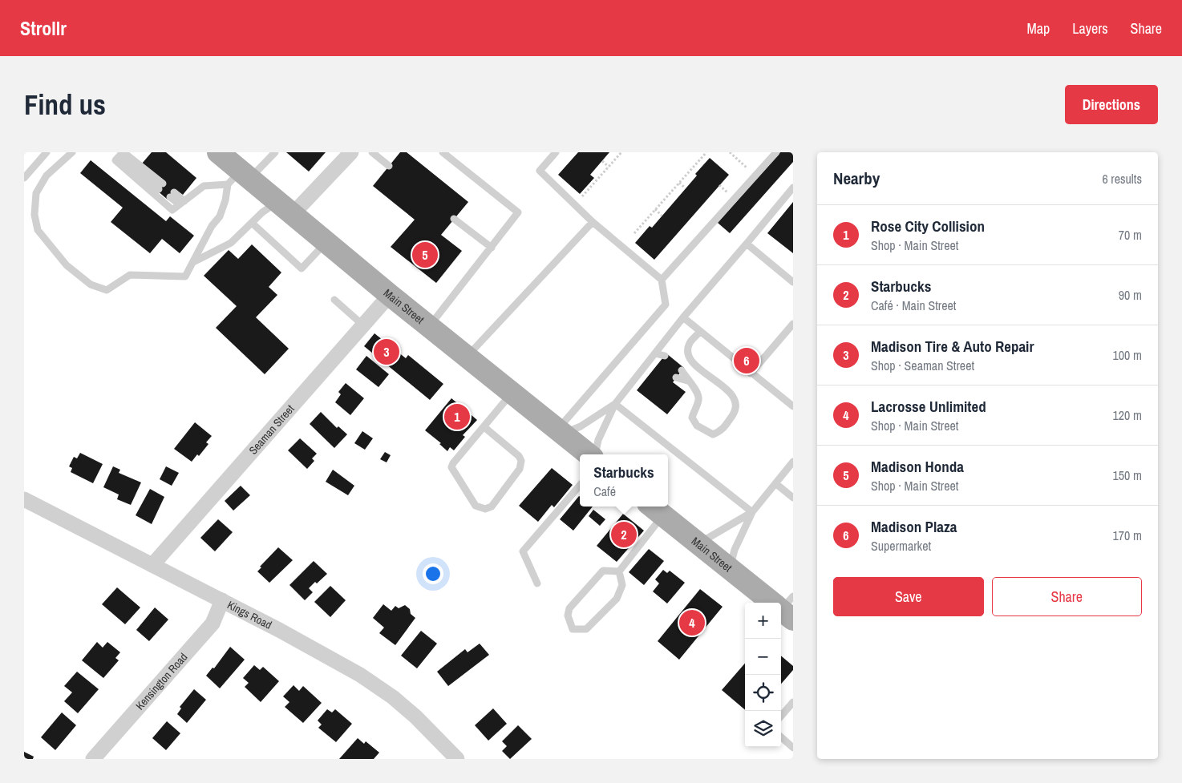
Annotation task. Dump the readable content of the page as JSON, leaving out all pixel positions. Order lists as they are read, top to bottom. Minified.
{"streets":{"main road":["Main Street"],"street":["Seaman Street","Kings Road","Kensington Road"]},"crossings":[["Main Street","Seaman Street"],["Seaman Street","Kings Road"],["Kings Road","Kensington Road"]],"page":{"header":"Strollr","nav":["Map","Layers","Share"],"buttons":["Directions",["Save","Share"]],"title":"Find us","heading":["Nearby","6 results"],"list":[{"mark":"1","name":"Rose City Collision","note":"Shop · Main Street","value":"70 m"},{"mark":"2","name":"Starbucks","note":"Café · Main Street","value":"90 m"},{"mark":"3","name":"Madison Tire & Auto Repair","note":"Shop · Seaman Street","value":"100 m"},{"mark":"4","name":"Lacrosse Unlimited","note":"Shop · Main Street","value":"120 m"},{"mark":"5","name":"Madison Honda","note":"Shop · Main Street","value":"150 m"},{"mark":"6","name":"Madison Plaza","note":"Supermarket","value":"170 m"}],"pins":["5","3","6","1","2","4"],"popup":["Starbucks","Café"],"map_buttons":["+","−"]}}
